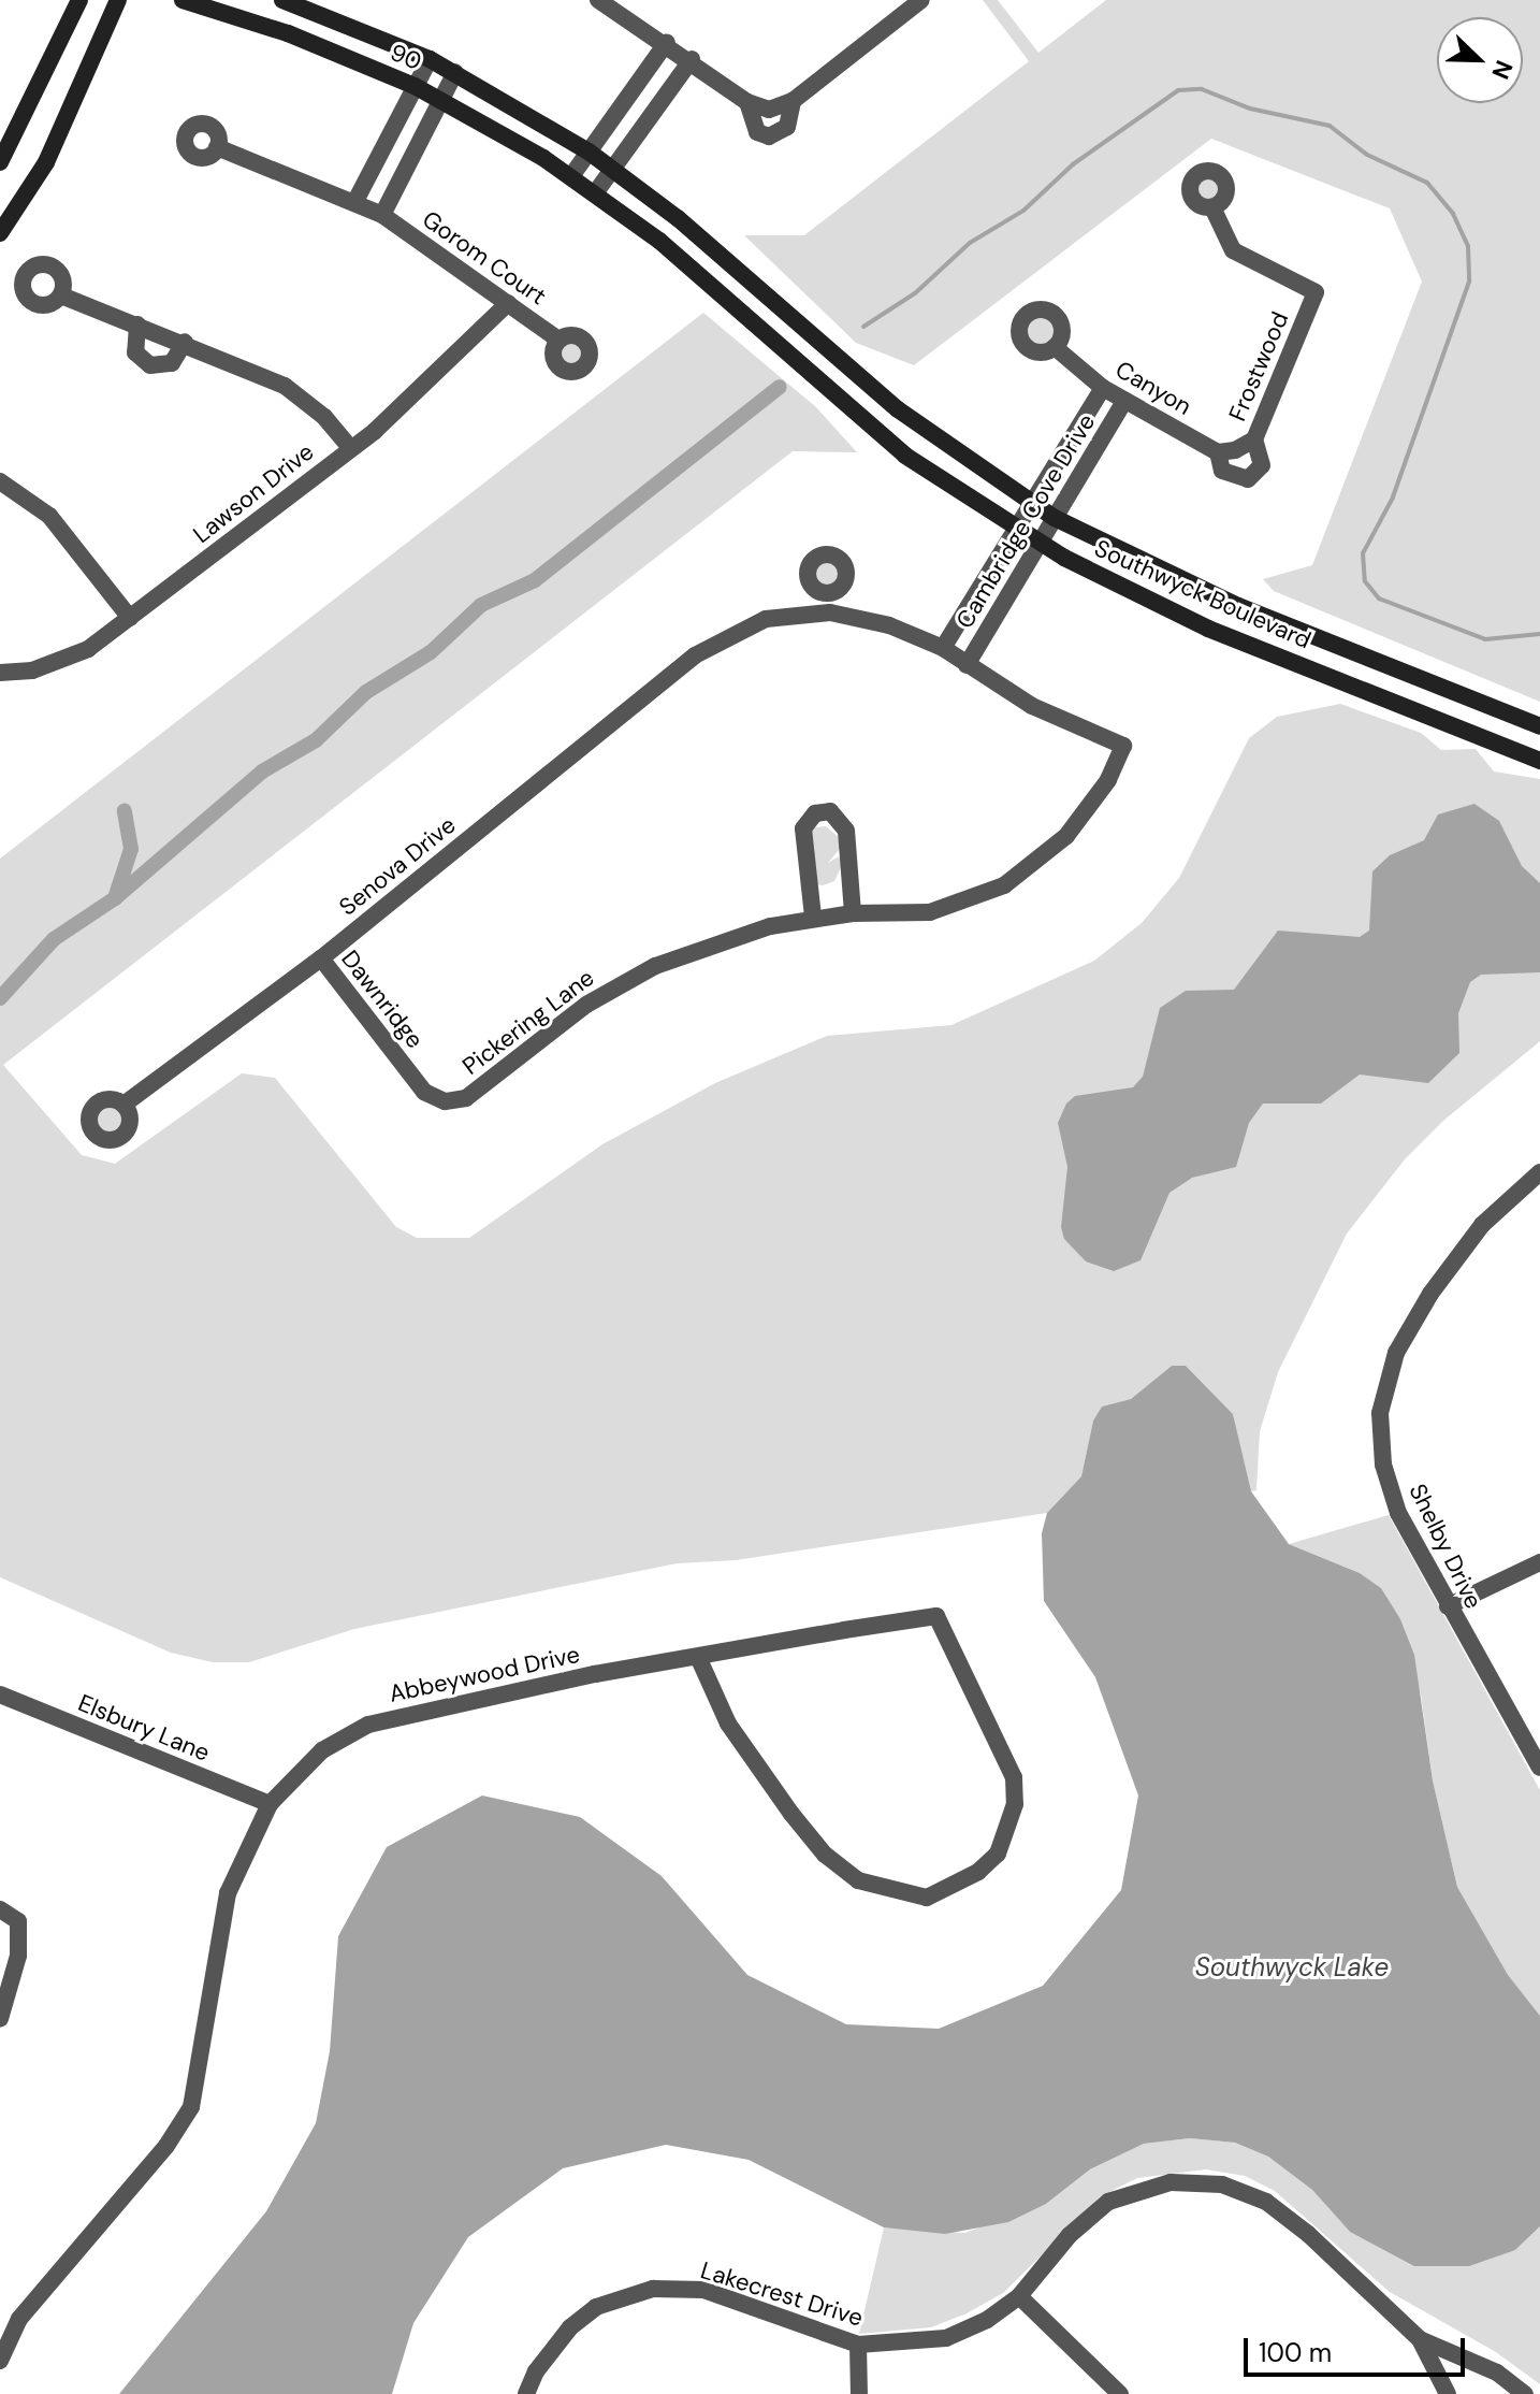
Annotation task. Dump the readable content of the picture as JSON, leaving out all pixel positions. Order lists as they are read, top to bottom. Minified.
{"streets":{"street":["90","Gorom Court","Frostwood","Canyon","Lawson Drive","Cambridge Cove Drive","Southwyck Boulevard","Senova Drive","Dawnridge","Pickering Lane","Shelby Drive","Abbeywood Drive","Elsbury Lane","Lakecrest Drive"]},"crossings":[["90","Southwyck Boulevard"],["Gorom Court","Lawson Drive"],["Frostwood","Canyon"],["Canyon","Cambridge Cove Drive"],["Cambridge Cove Drive","Southwyck Boulevard"],["Cambridge Cove Drive","Pickering Lane"],["Senova Drive","Dawnridge"],["Dawnridge","Pickering Lane"],["Abbeywood Drive","Elsbury Lane"]],"water":["Southwyck Lake"],"scale_bar":"100 m","north":"bottom right"}
